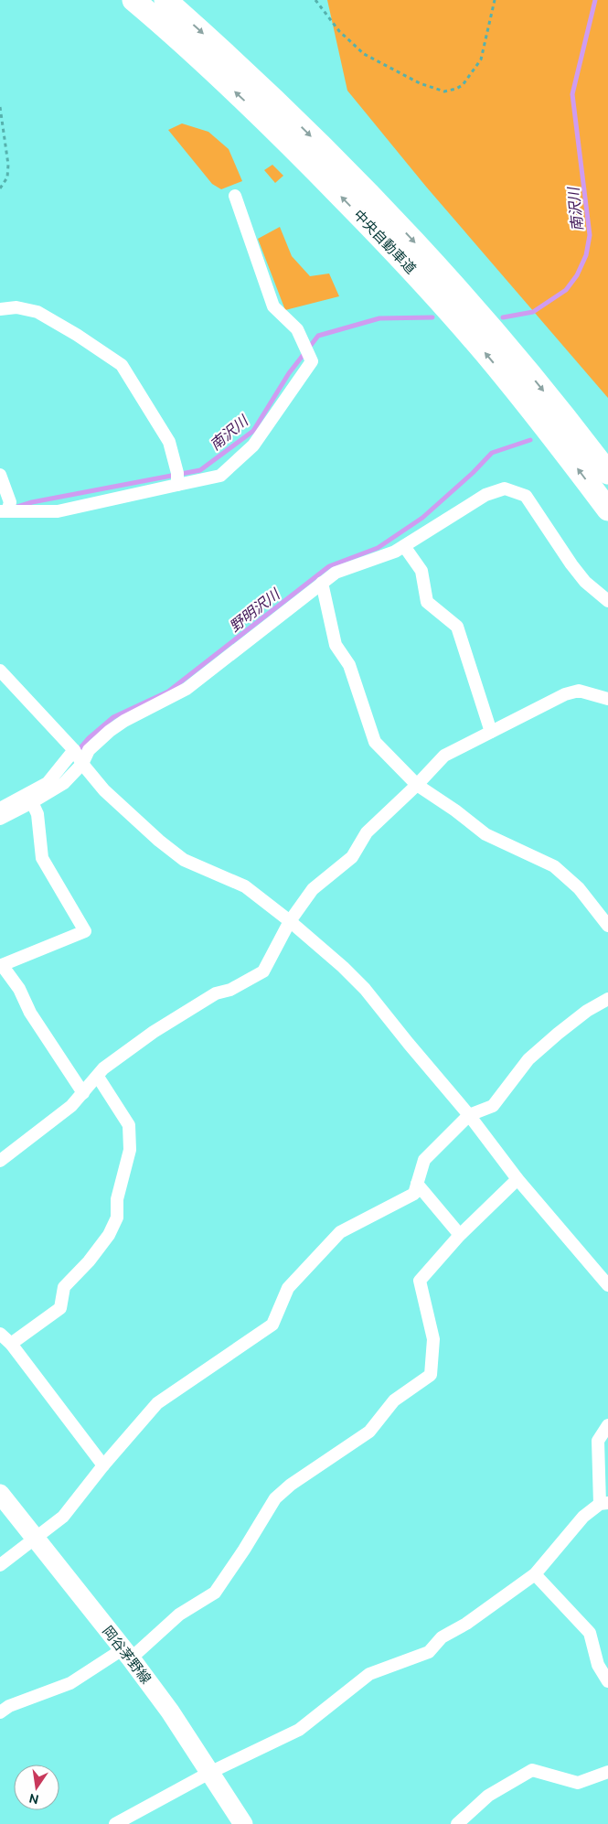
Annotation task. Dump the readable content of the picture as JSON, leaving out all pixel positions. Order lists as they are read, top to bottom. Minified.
{"streets":{"highway":["中央自動車道"],"main road":["岡谷茅野線"]},"water":["南沢川","野明沢川"],"north":"bottom"}
